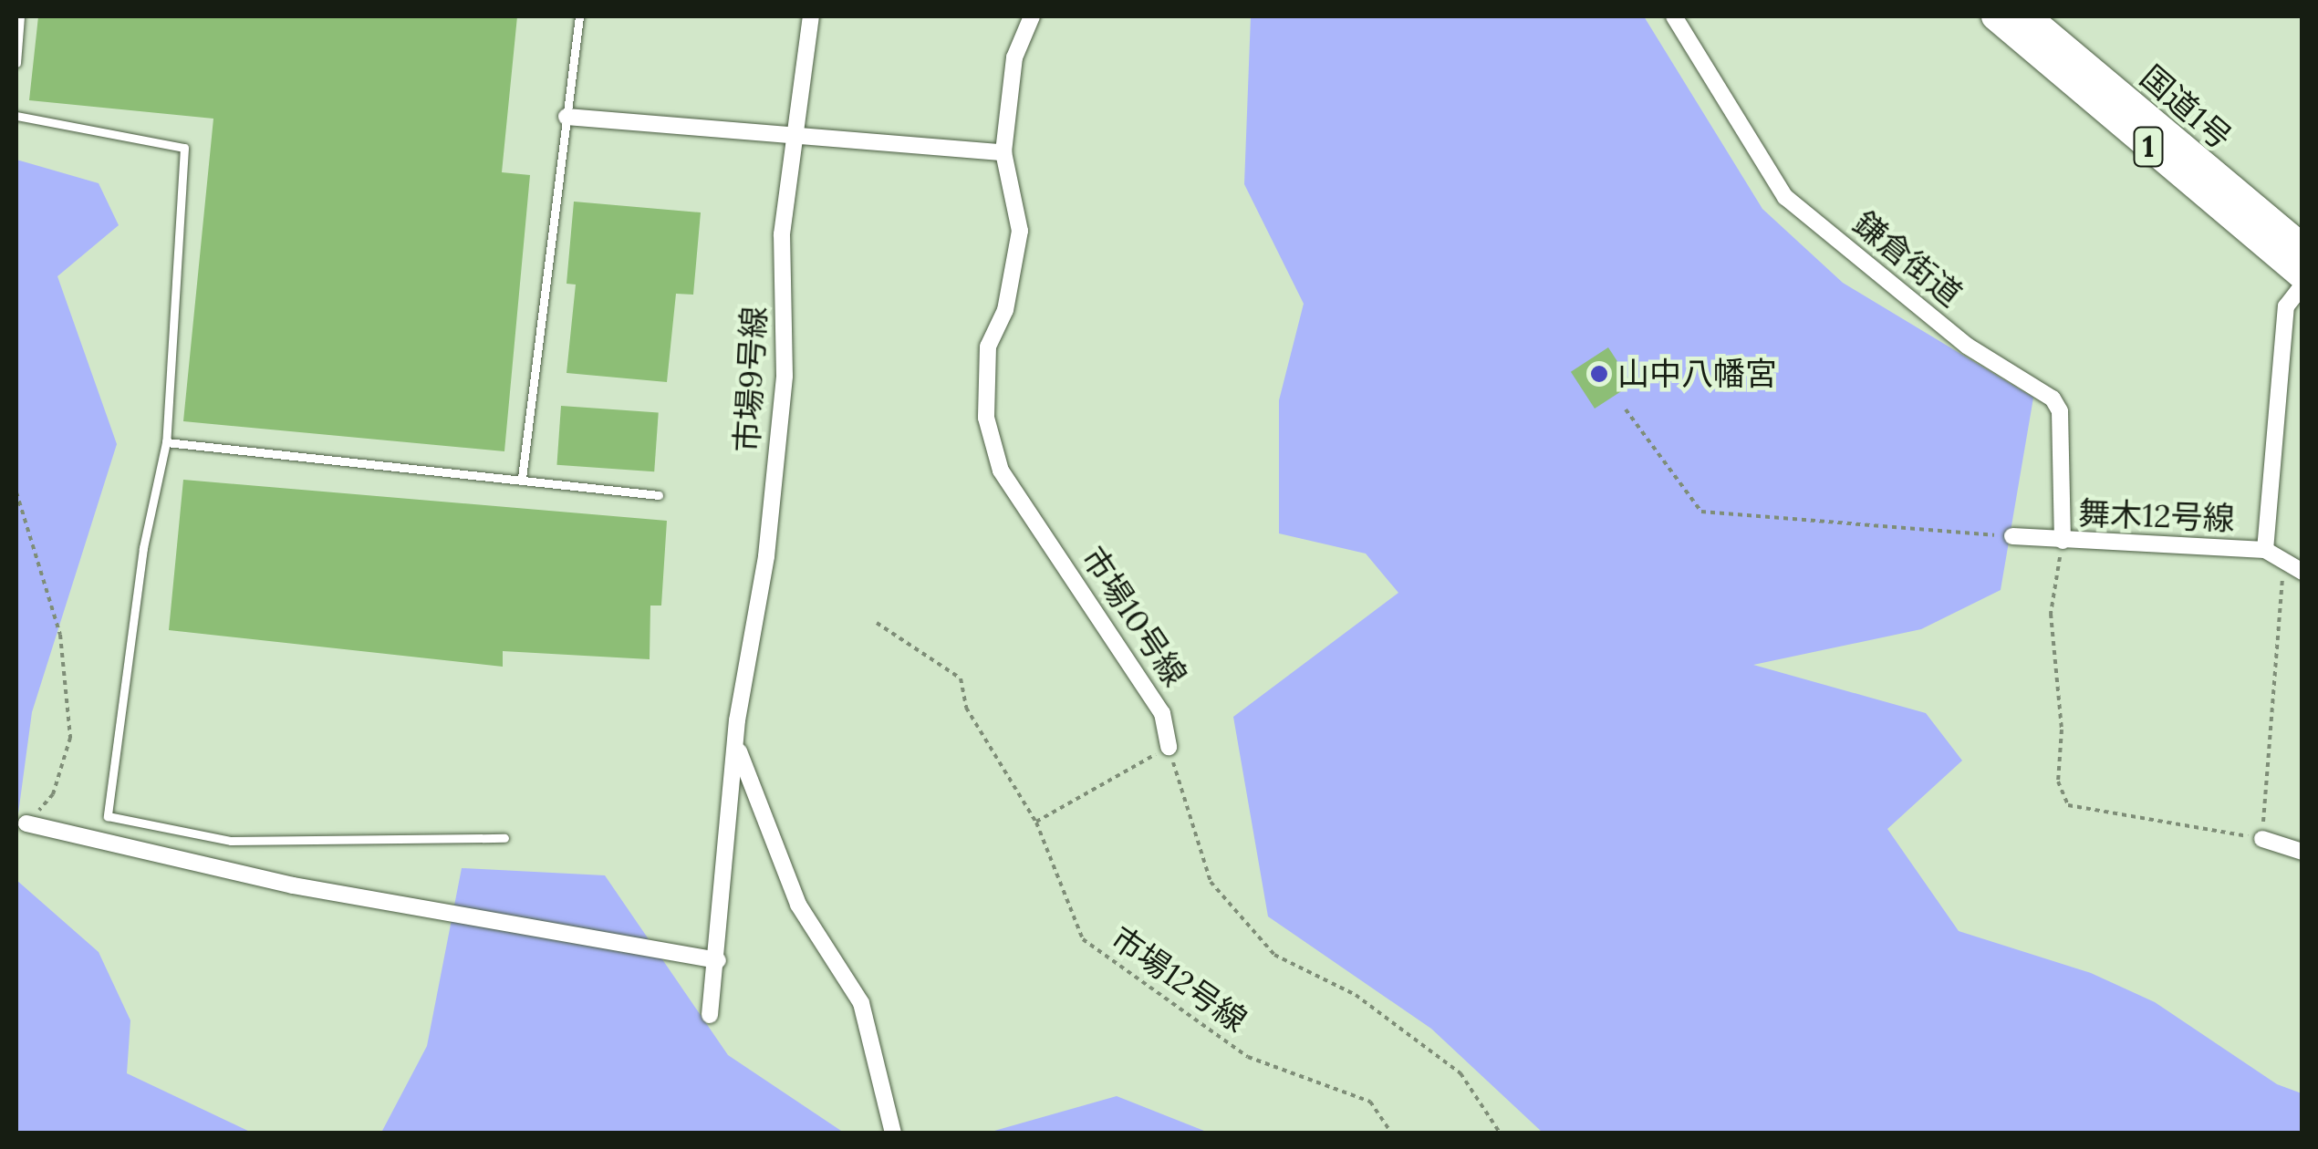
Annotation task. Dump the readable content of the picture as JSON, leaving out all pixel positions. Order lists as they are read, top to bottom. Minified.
{"streets":{"highway":["国道1号","1"],"street":["鎌倉街道","市場9号線","舞木12号線","市場10号線"],"path":["市場12号線"]},"crossings":[["鎌倉街道","舞木12号線"]],"places":["山中八幡宮"]}
